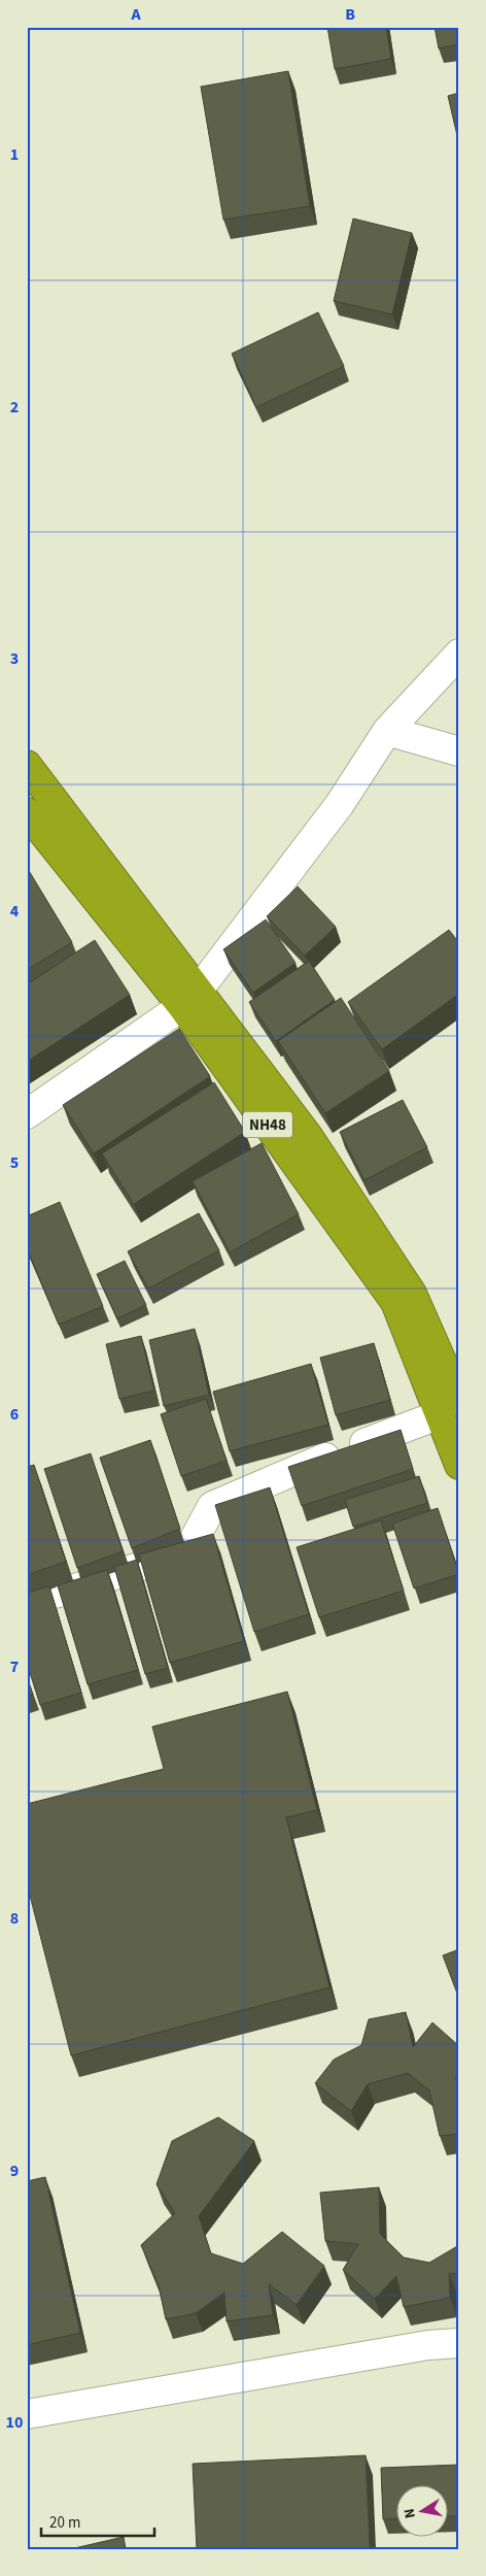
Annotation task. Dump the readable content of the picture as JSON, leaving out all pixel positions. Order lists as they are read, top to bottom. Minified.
{"streets":{"highway":["NH48"]},"scale_bar":"20 m","north":"left","grid":{"columns":["A","B"],"rows":["1","2","3","4","5","6","7","8","9","10"]}}
